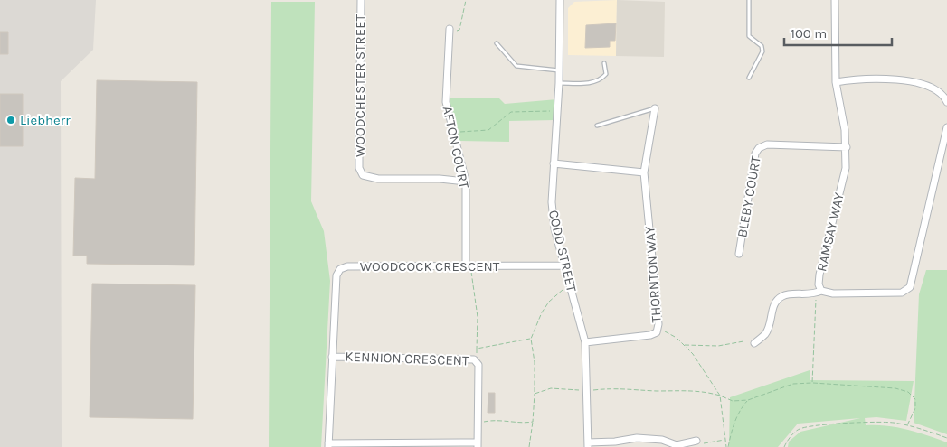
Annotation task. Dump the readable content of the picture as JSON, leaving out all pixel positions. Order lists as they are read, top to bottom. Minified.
{"streets":{"street":["WOODCHESTER STREET","AFTON COURT","BLEBY COURT","RAMSAY WAY","CODD STREET","WOODCOCK CRESCENT","THORNTON WAY","KENNION CRESCENT"]},"crossings":[["WOODCHESTER STREET","AFTON COURT"],["AFTON COURT","WOODCOCK CRESCENT"],["BLEBY COURT","RAMSAY WAY"],["CODD STREET","WOODCOCK CRESCENT"],["CODD STREET","THORNTON WAY"],["WOODCOCK CRESCENT","KENNION CRESCENT"]],"places":["Liebherr"],"scale_bar":"100 m"}
